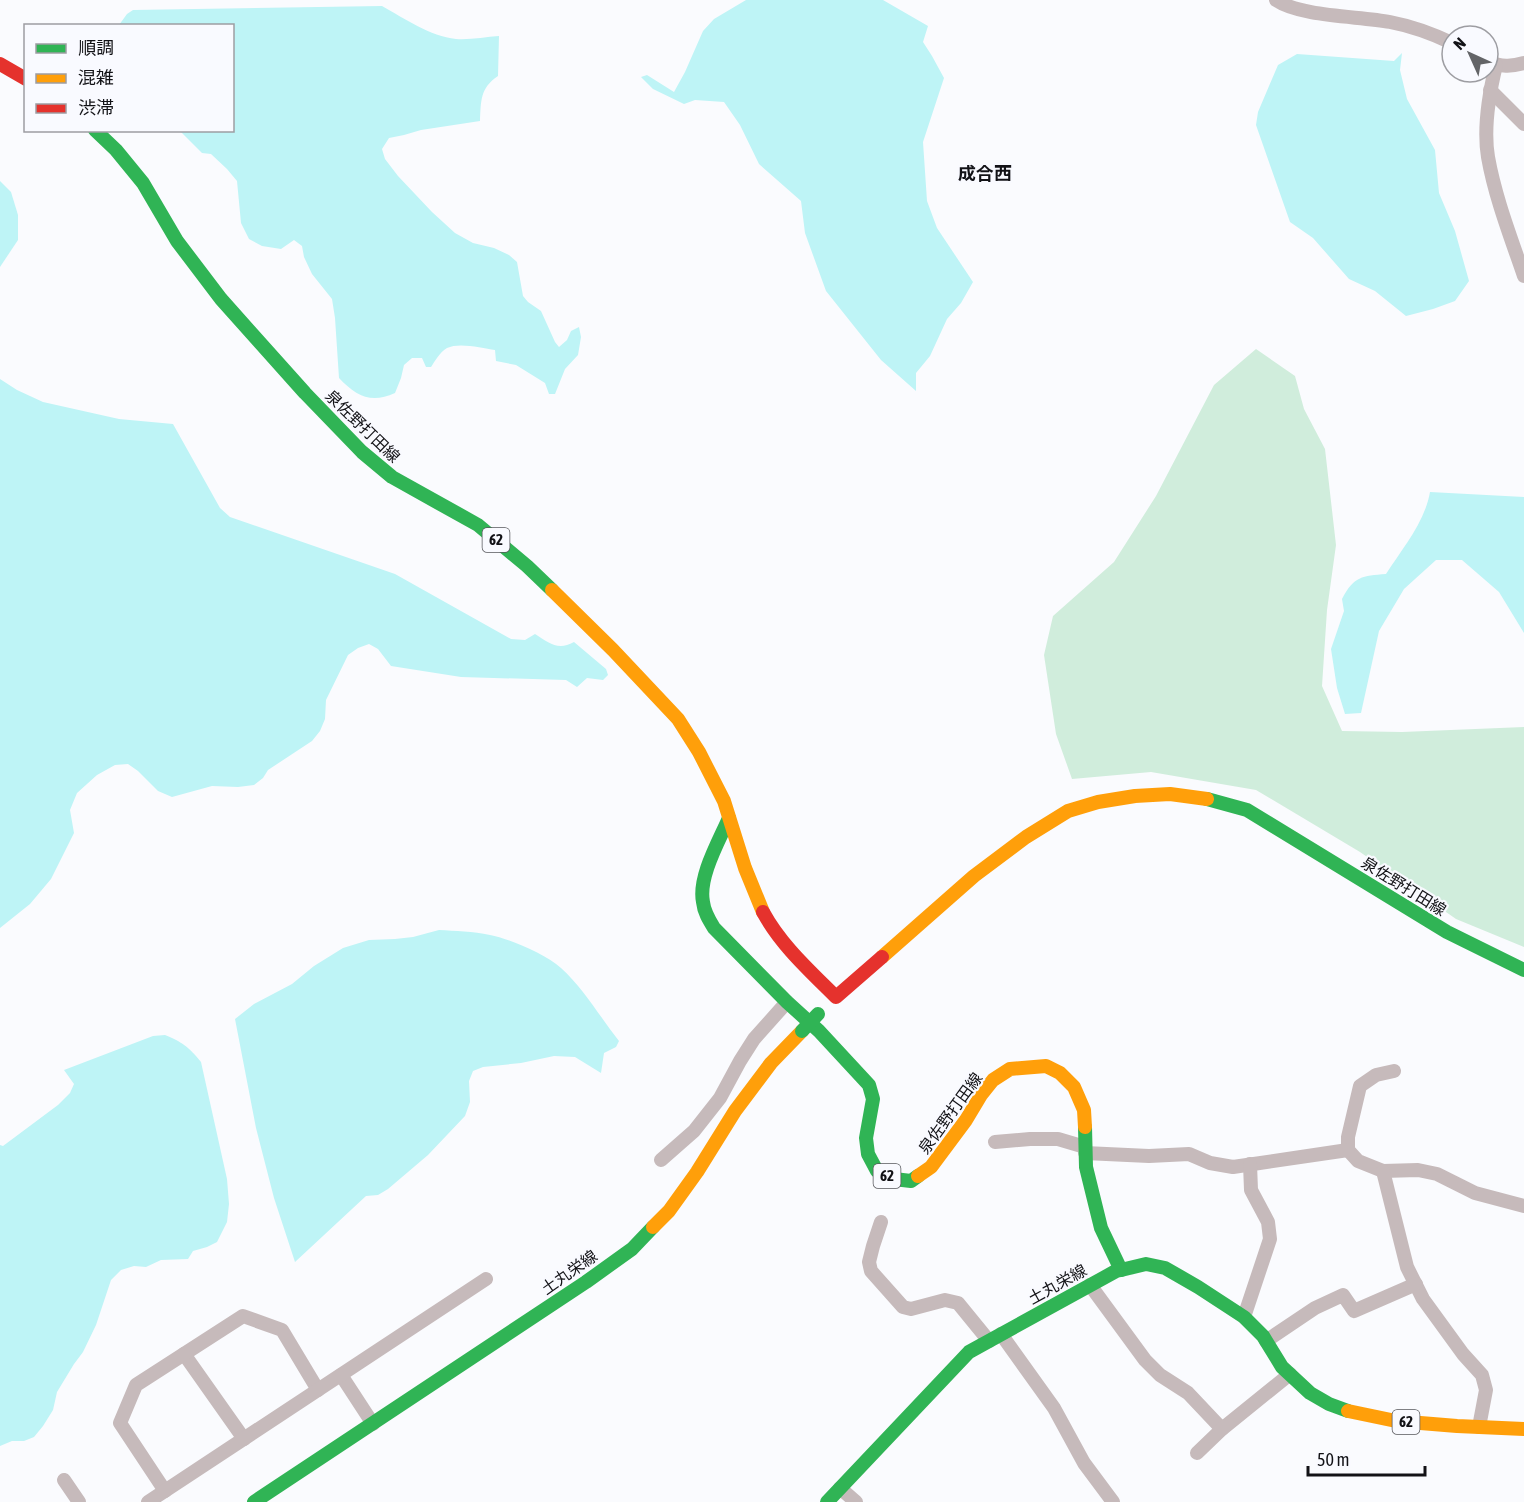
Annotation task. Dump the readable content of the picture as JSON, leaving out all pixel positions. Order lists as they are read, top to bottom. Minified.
{"streets":{"main road":["泉佐野打田線","62","土丸栄線"]},"crossings":[["泉佐野打田線","62"],["泉佐野打田線","土丸栄線"],["62","土丸栄線"]],"districts":["成合西"],"legend":["順調","混雑","渋滞"],"scale_bar":"50 m","north":"top left"}
